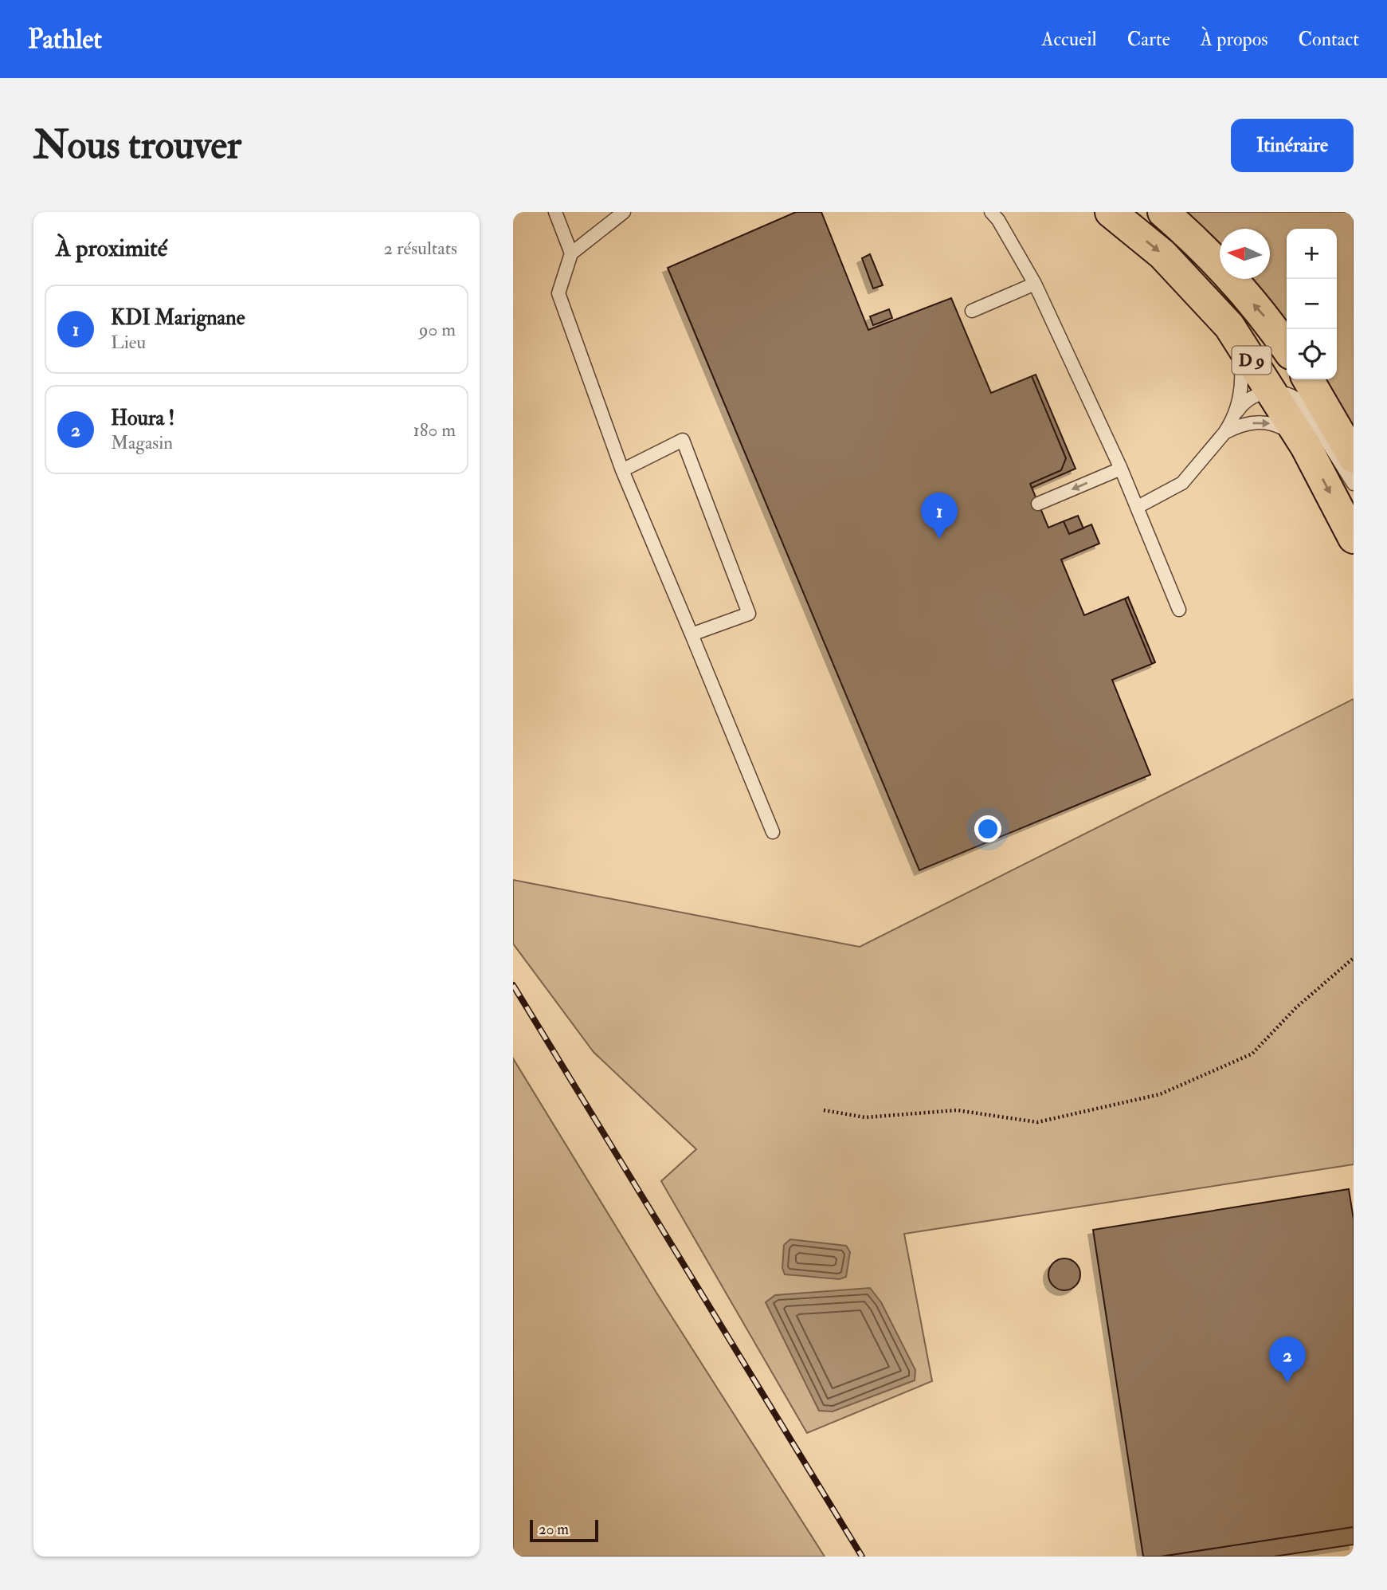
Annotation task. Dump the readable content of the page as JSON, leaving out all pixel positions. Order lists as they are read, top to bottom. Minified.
{"streets":{"main road":["D 9"]},"scale_bar":"20 m","north":"left","page":{"header":"Pathlet","nav":["Accueil","Carte","À propos","Contact"],"buttons":"Itinéraire","title":"Nous trouver","heading":["À proximité","2 résultats"],"map_buttons":["+","−"],"list":[{"mark":"1","name":"KDI Marignane","note":"Lieu","value":"90 m"},{"mark":"2","name":"Houra !","note":"Magasin","value":"180 m"}],"pins":["1","2"],"scale":"20 m"}}
